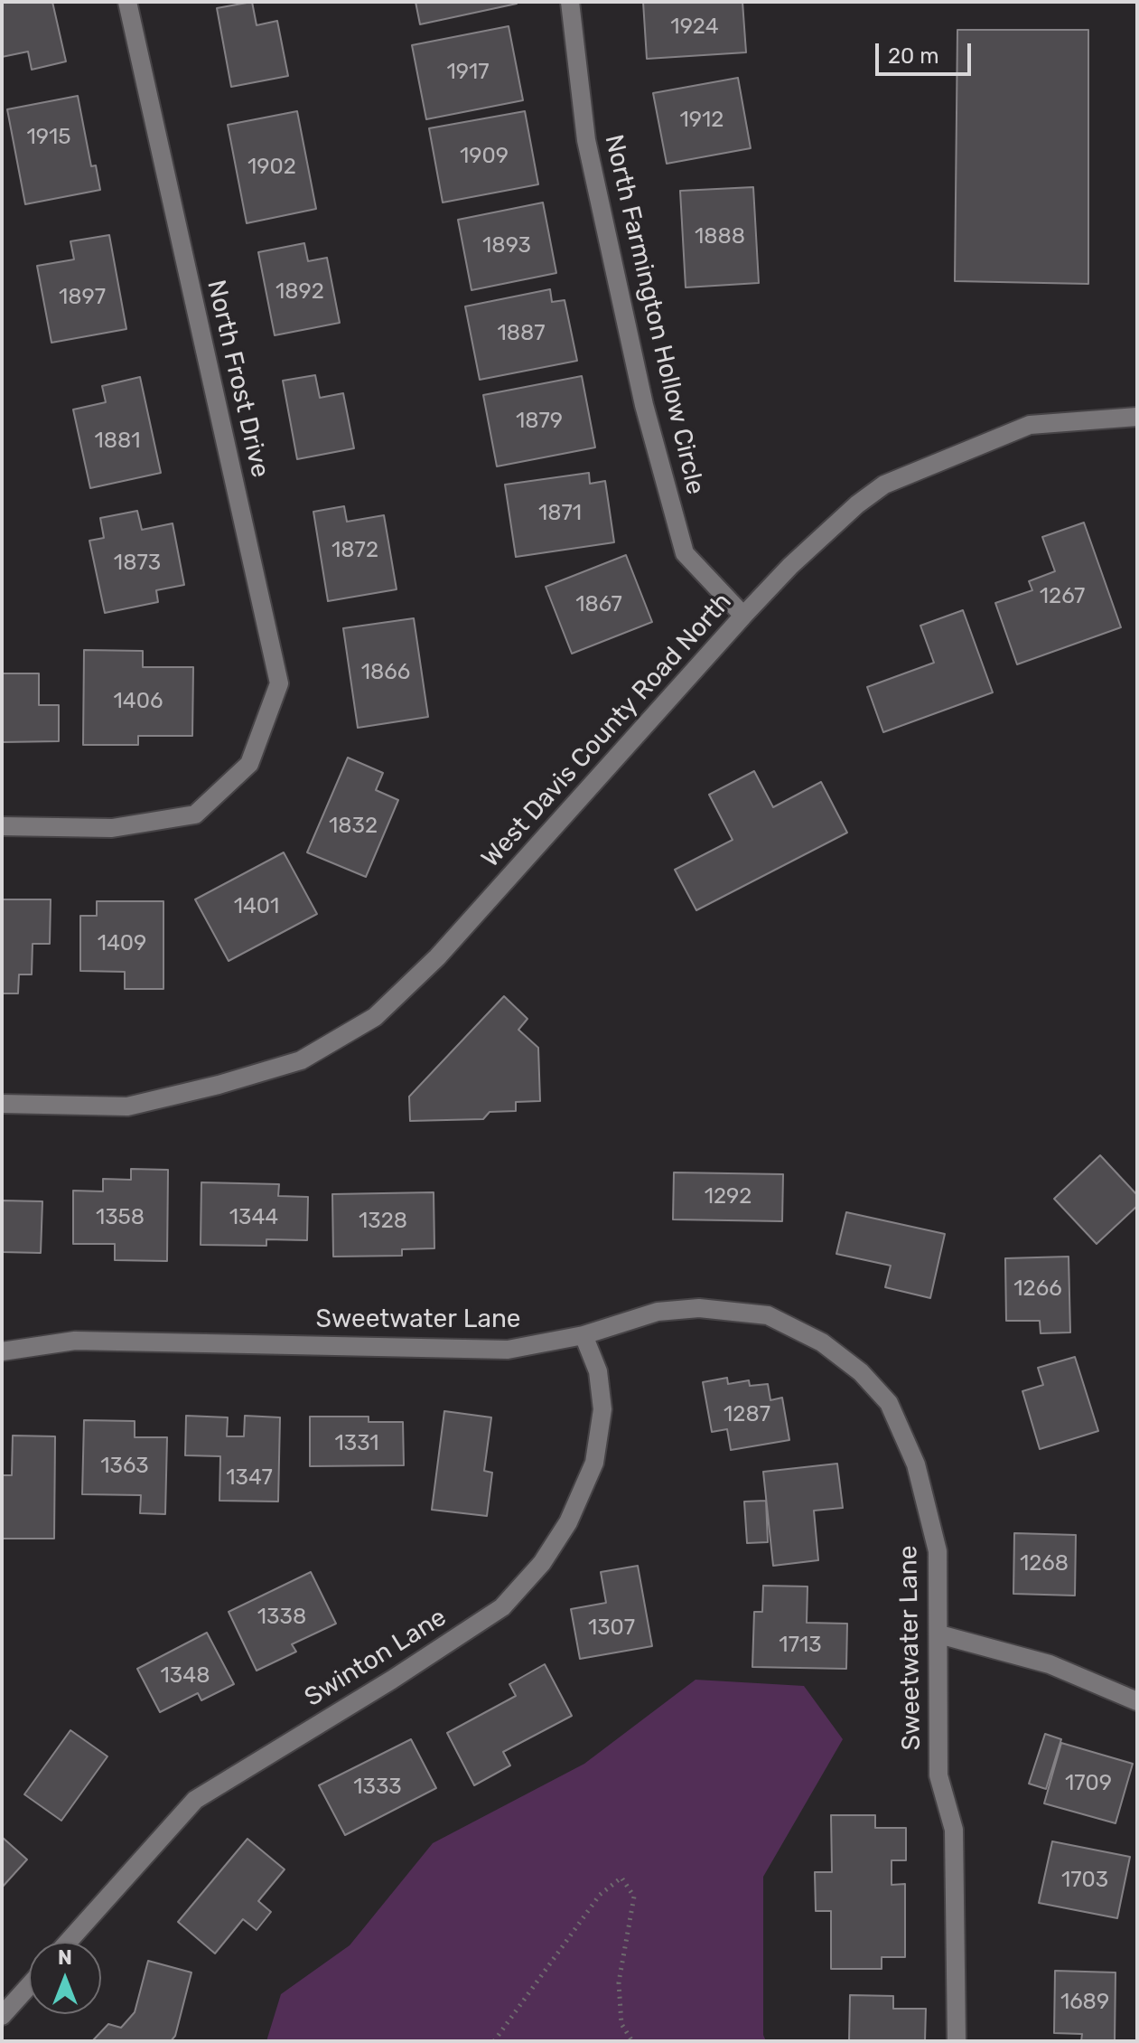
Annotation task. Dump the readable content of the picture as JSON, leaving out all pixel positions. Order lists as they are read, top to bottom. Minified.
{"streets":{"street":["North Farmington Hollow Circle","North Frost Drive","West Davis County Road North","Sweetwater Lane","Swinton Lane"]},"crossings":[["North Farmington Hollow Circle","West Davis County Road North"],["Sweetwater Lane","Swinton Lane"]],"house_numbers":["1924","1917","1912","1915","1909","1902","1888","1893","1892","1897","1887","1879","1881","1871","1872","1873","1267","1867","1866","1406","1832","1401","1409","1292","1358","1344","1328","1266","1287","1331","1363","1347","1268","1338","1307","1713","1348","1709","1333","1703","1689"],"scale_bar":"20 m","north":"top"}
